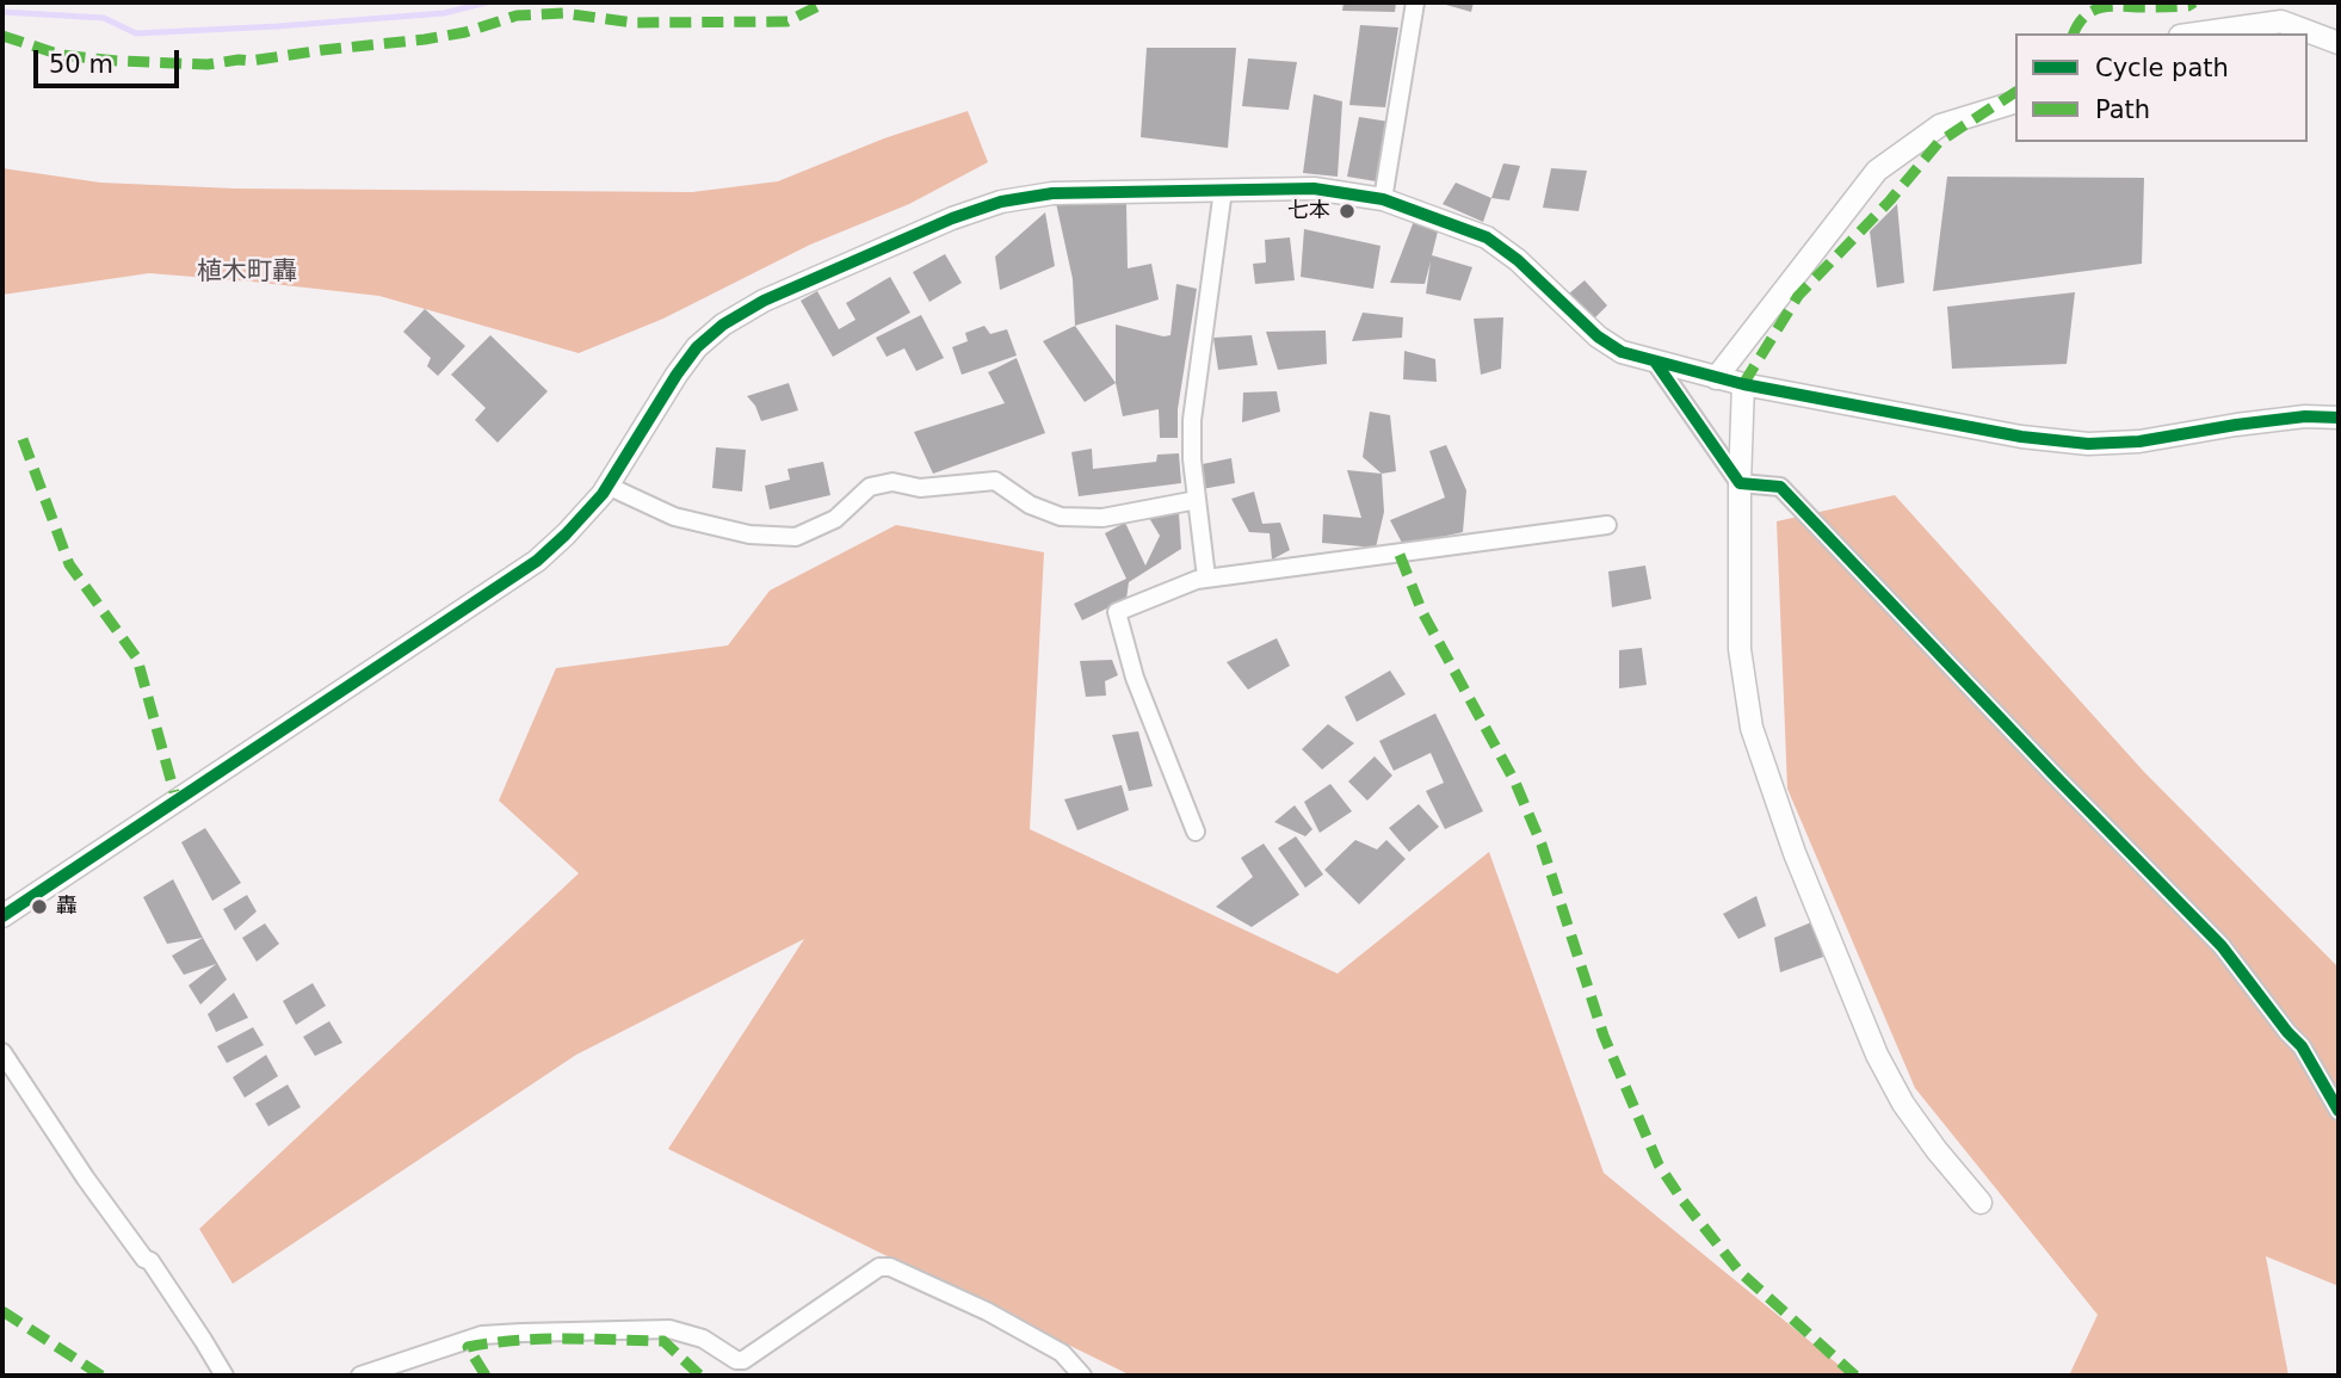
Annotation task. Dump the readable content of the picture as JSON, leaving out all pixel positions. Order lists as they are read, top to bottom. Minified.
{"districts":["植木町轟"],"places":["七本","轟"],"legend":["Cycle path","Path"],"scale_bar":"50 m"}
